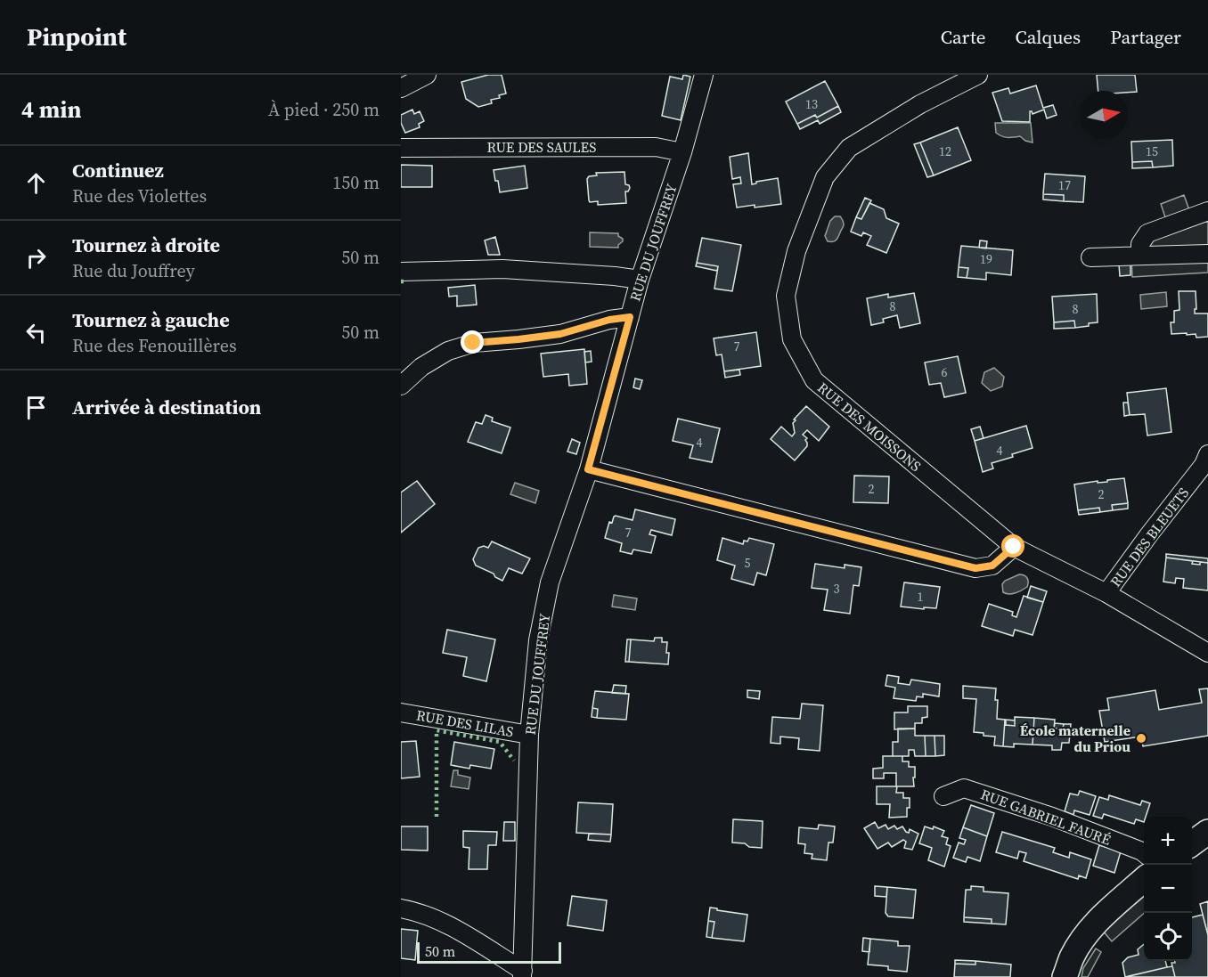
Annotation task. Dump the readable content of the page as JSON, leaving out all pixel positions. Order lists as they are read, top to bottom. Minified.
{"streets":{"street":["RUE DES SAULES","RUE DU JOUFFREY","RUE DES MOISSONS","RUE DES BLEUETS","RUE DES LILAS","RUE GABRIEL FAURÉ"]},"crossings":[["RUE DES SAULES","RUE DU JOUFFREY"],["RUE DU JOUFFREY","RUE DES LILAS"],["RUE DES MOISSONS","RUE DES BLEUETS"]],"places":["École maternelle du Priou"],"house_numbers":["13","12","15","17","19","8","8","7","6","4","4","2","2","7","5","3","1"],"scale_bar":"50 m","north":"right","page":{"header":"Pinpoint","nav":["Carte","Calques","Partager"],"heading":["4 min","À pied · 250 m"],"list":[["Continuez","Rue des Violettes","150 m"],["Tournez à droite","Rue du Jouffrey","50 m"],["Tournez à gauche","Rue des Fenouillères","50 m"],"Arrivée à destination"],"map_buttons":["+","−"],"scale":"50 m"}}
